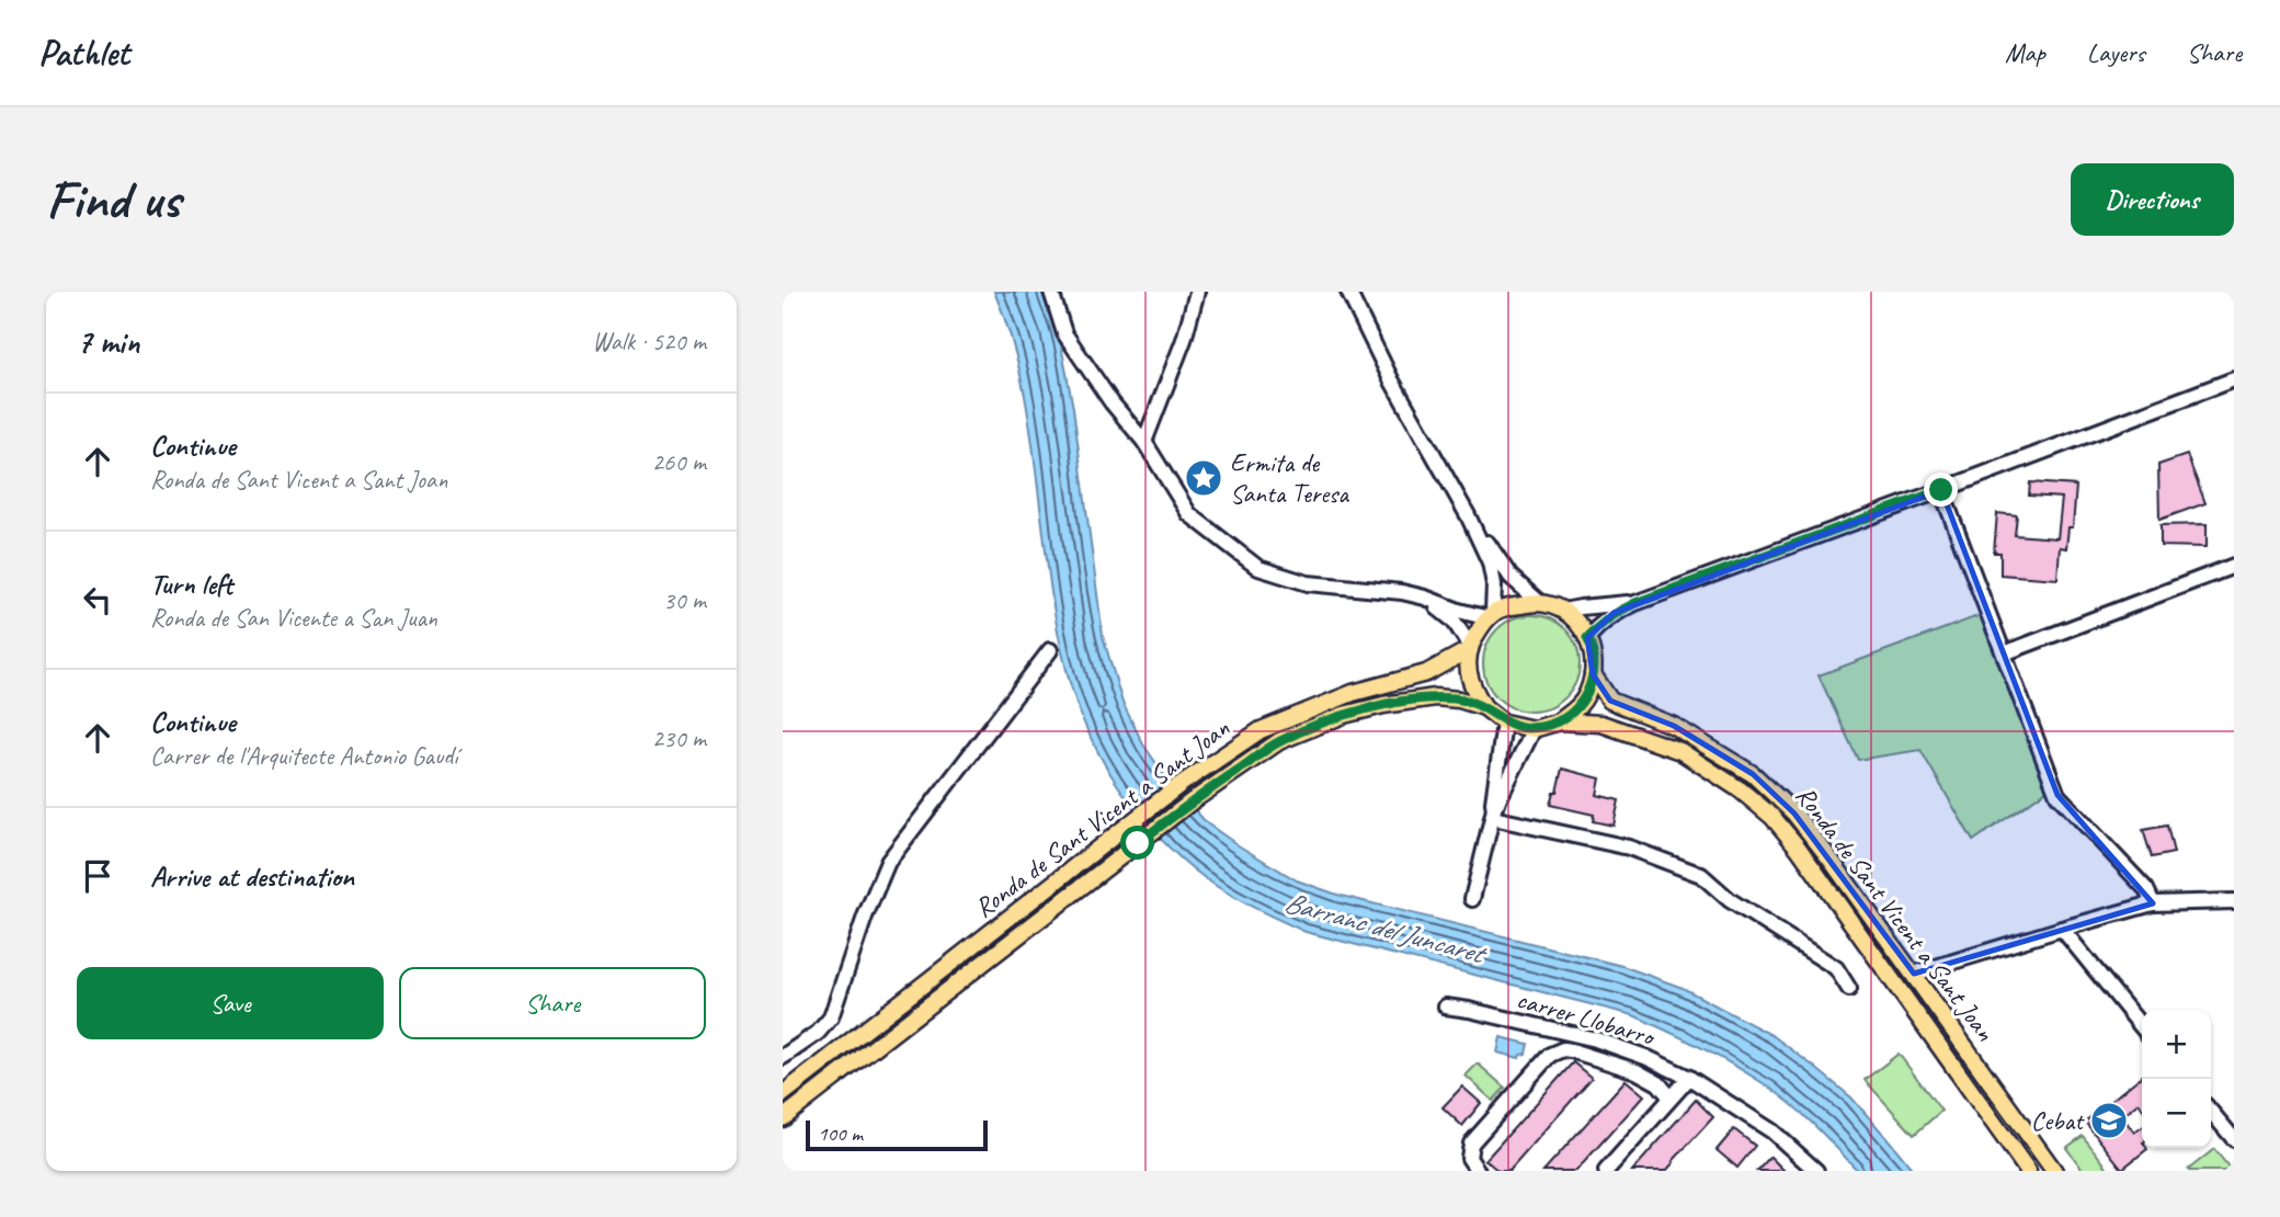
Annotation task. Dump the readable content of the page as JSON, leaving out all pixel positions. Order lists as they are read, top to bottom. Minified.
{"streets":{"main road":["Ronda de Sant Vicent a Sant Joan"],"street":["carrer Llobarro"]},"water":["Barranc del Juncaret"],"places":{"place":["Ermita de Santa Teresa"],"school or university":["Cebat"]},"scale_bar":"100 m","page":{"header":"Pathlet","nav":["Map","Layers","Share"],"buttons":["Directions",["Save","Share"]],"title":"Find us","heading":["7 min","Walk · 520 m"],"list":[["Continue","Ronda de Sant Vicent a Sant Joan","260 m"],["Turn left","Ronda de San Vicente a San Juan","30 m"],["Continue","Carrer de l'Arquitecte Antonio Gaudí","230 m"],"Arrive at destination"],"map_buttons":["+","−"],"scale":"100 m"}}
